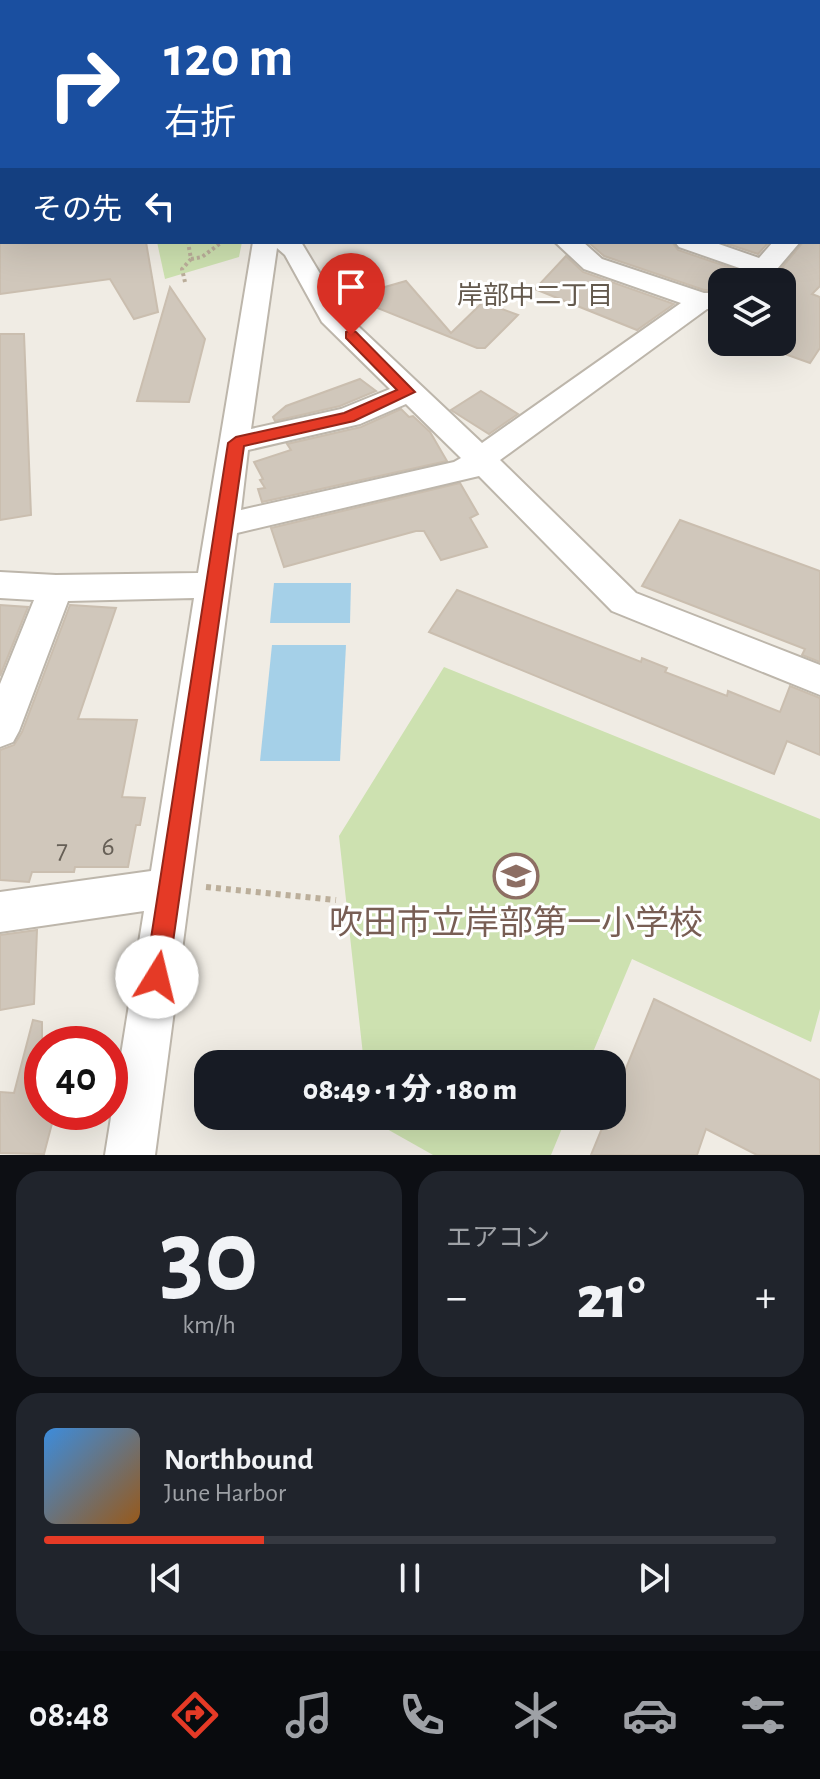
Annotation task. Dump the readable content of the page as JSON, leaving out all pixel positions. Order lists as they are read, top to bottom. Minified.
{"districts":["岸部中二丁目"],"places":{"school or university":["吹田市立岸部第一小学校"]},"house_numbers":["6","7"],"page":{"turn":["120 m","右折"],"then":"その先","limit":"40","trip":"08:49 · 1 分 · 180 m","tile":[["30","km/h"],"エアコン"],"heat":["−","21°","+"],"song":["Northbound","June Harbor"],"tabs":"08:48"}}
